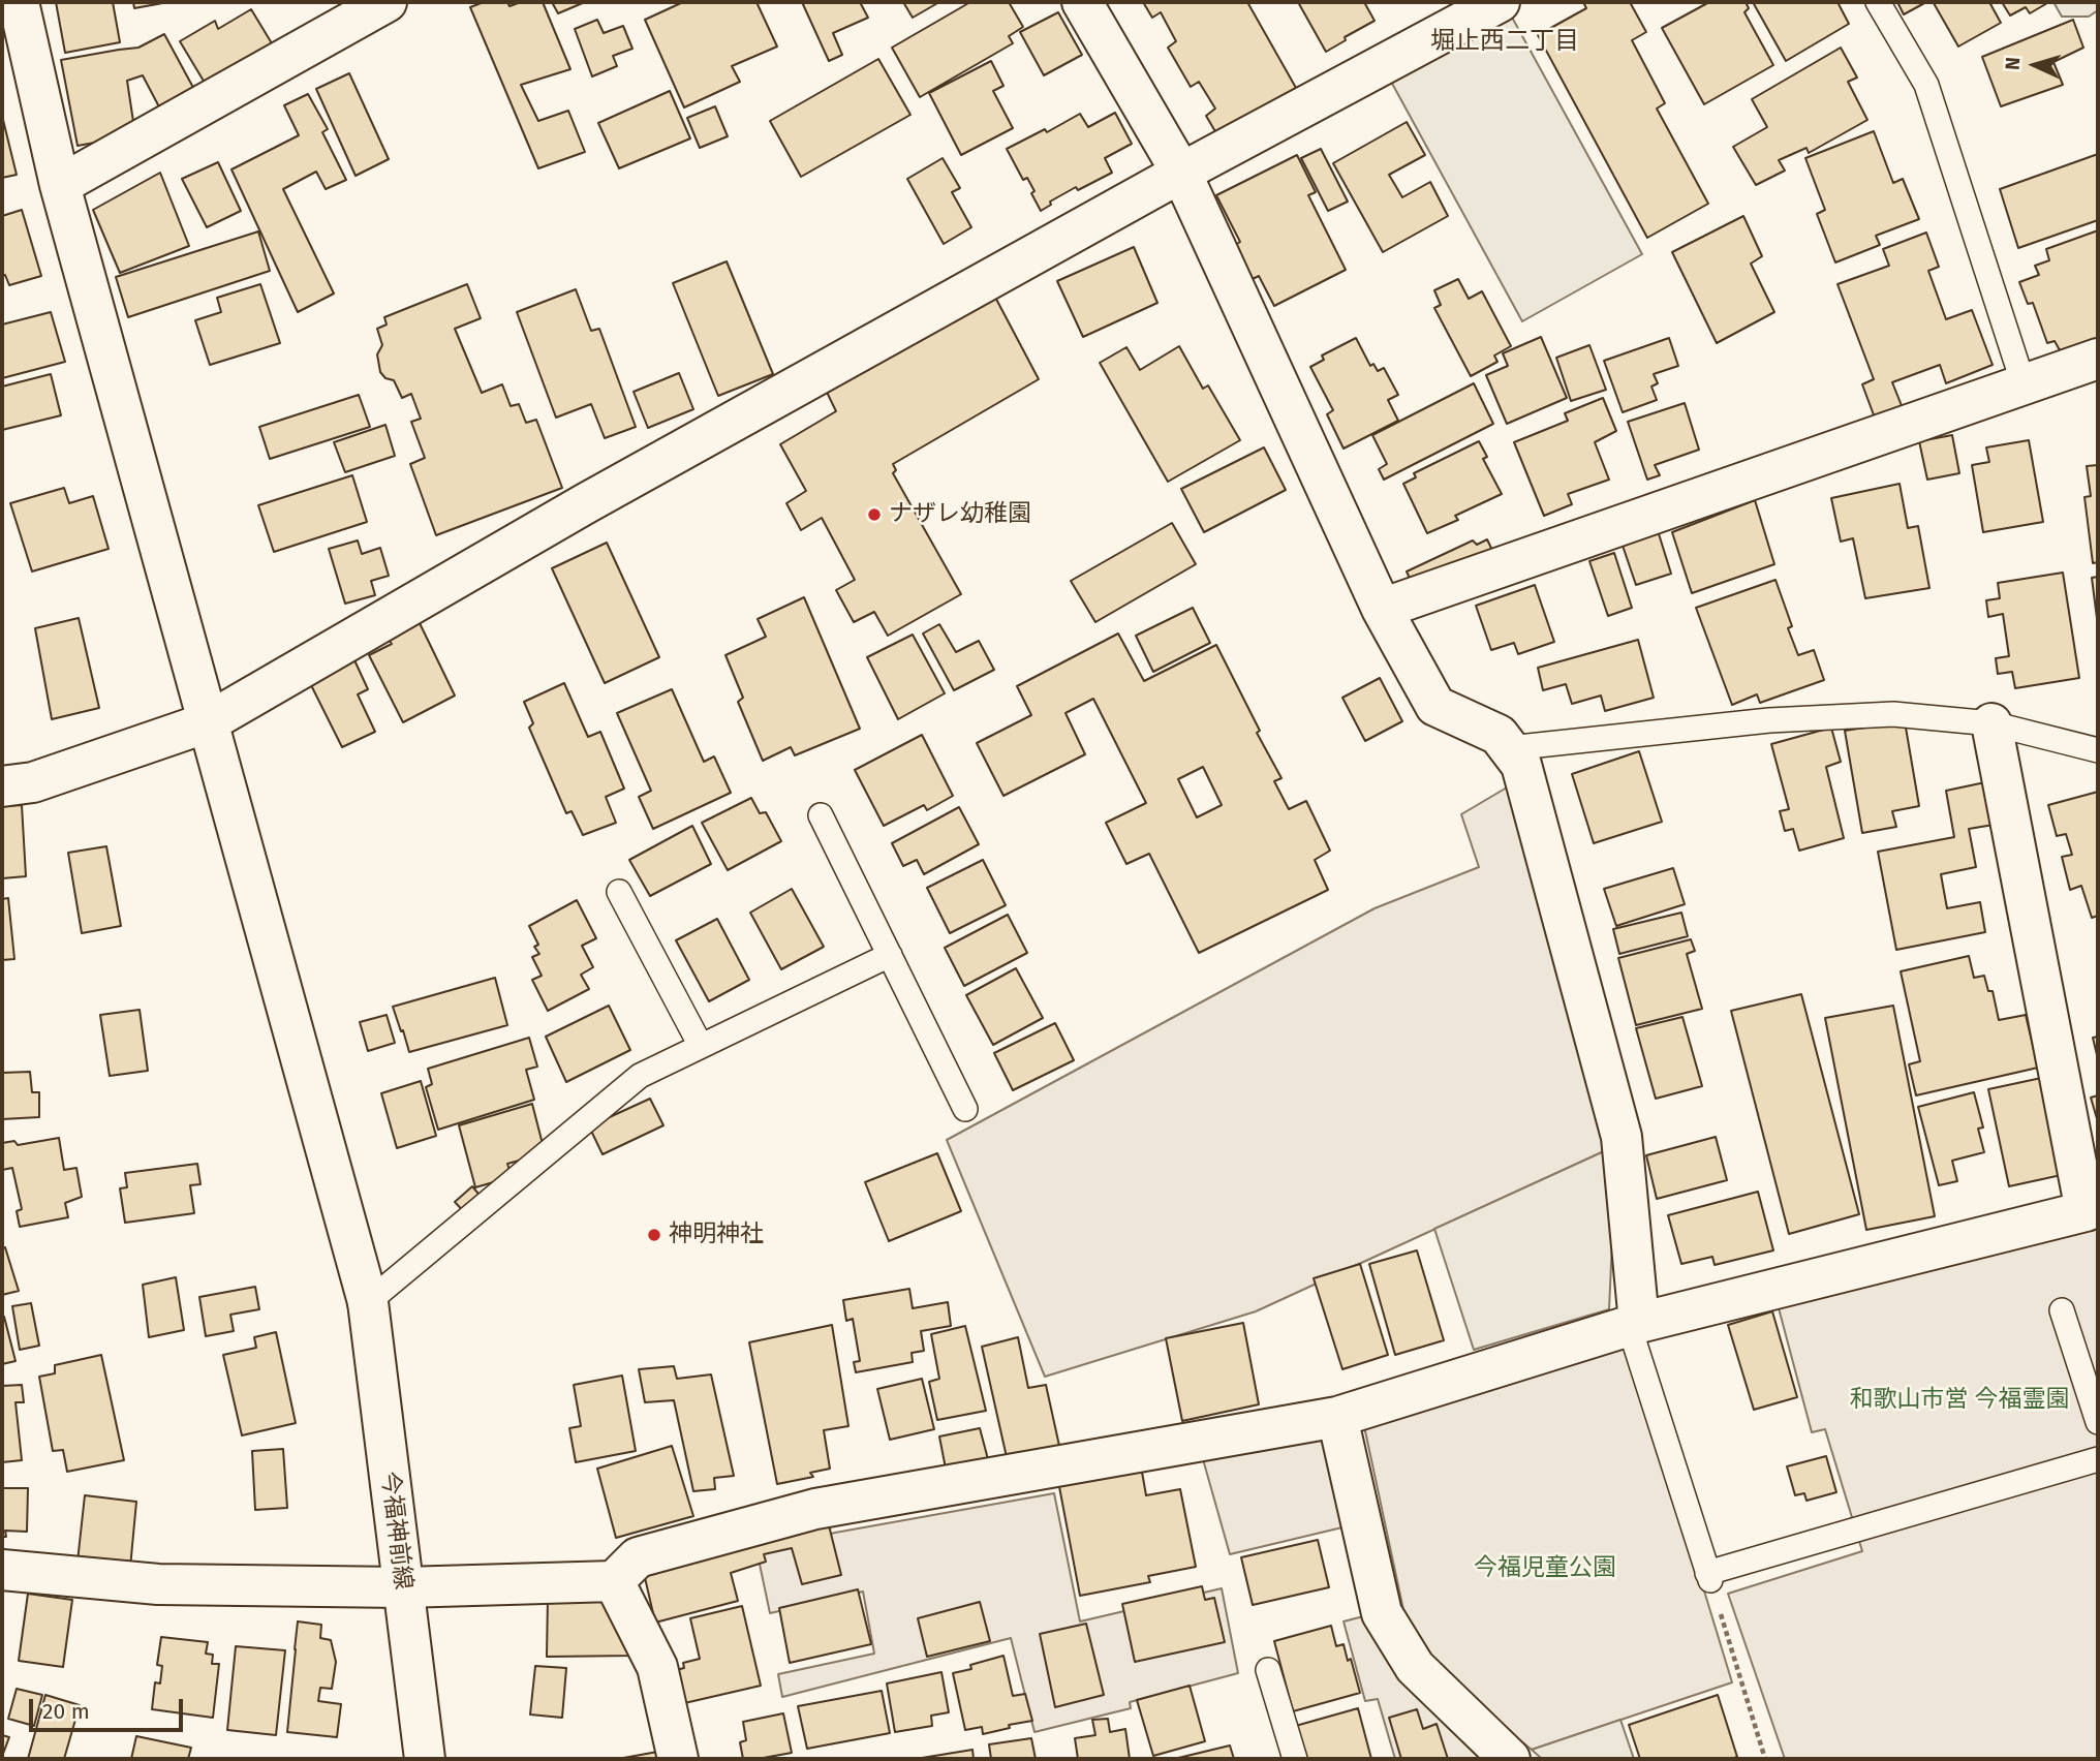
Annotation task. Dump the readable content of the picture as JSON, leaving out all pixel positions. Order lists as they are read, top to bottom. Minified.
{"streets":{"street":["今福神前線"]},"districts":["堀止西二丁目"],"parks":["和歌山市営 今福霊園","今福児童公園"],"places":["ナザレ幼稚園","神明神社"],"scale_bar":"20 m","north":"left"}
